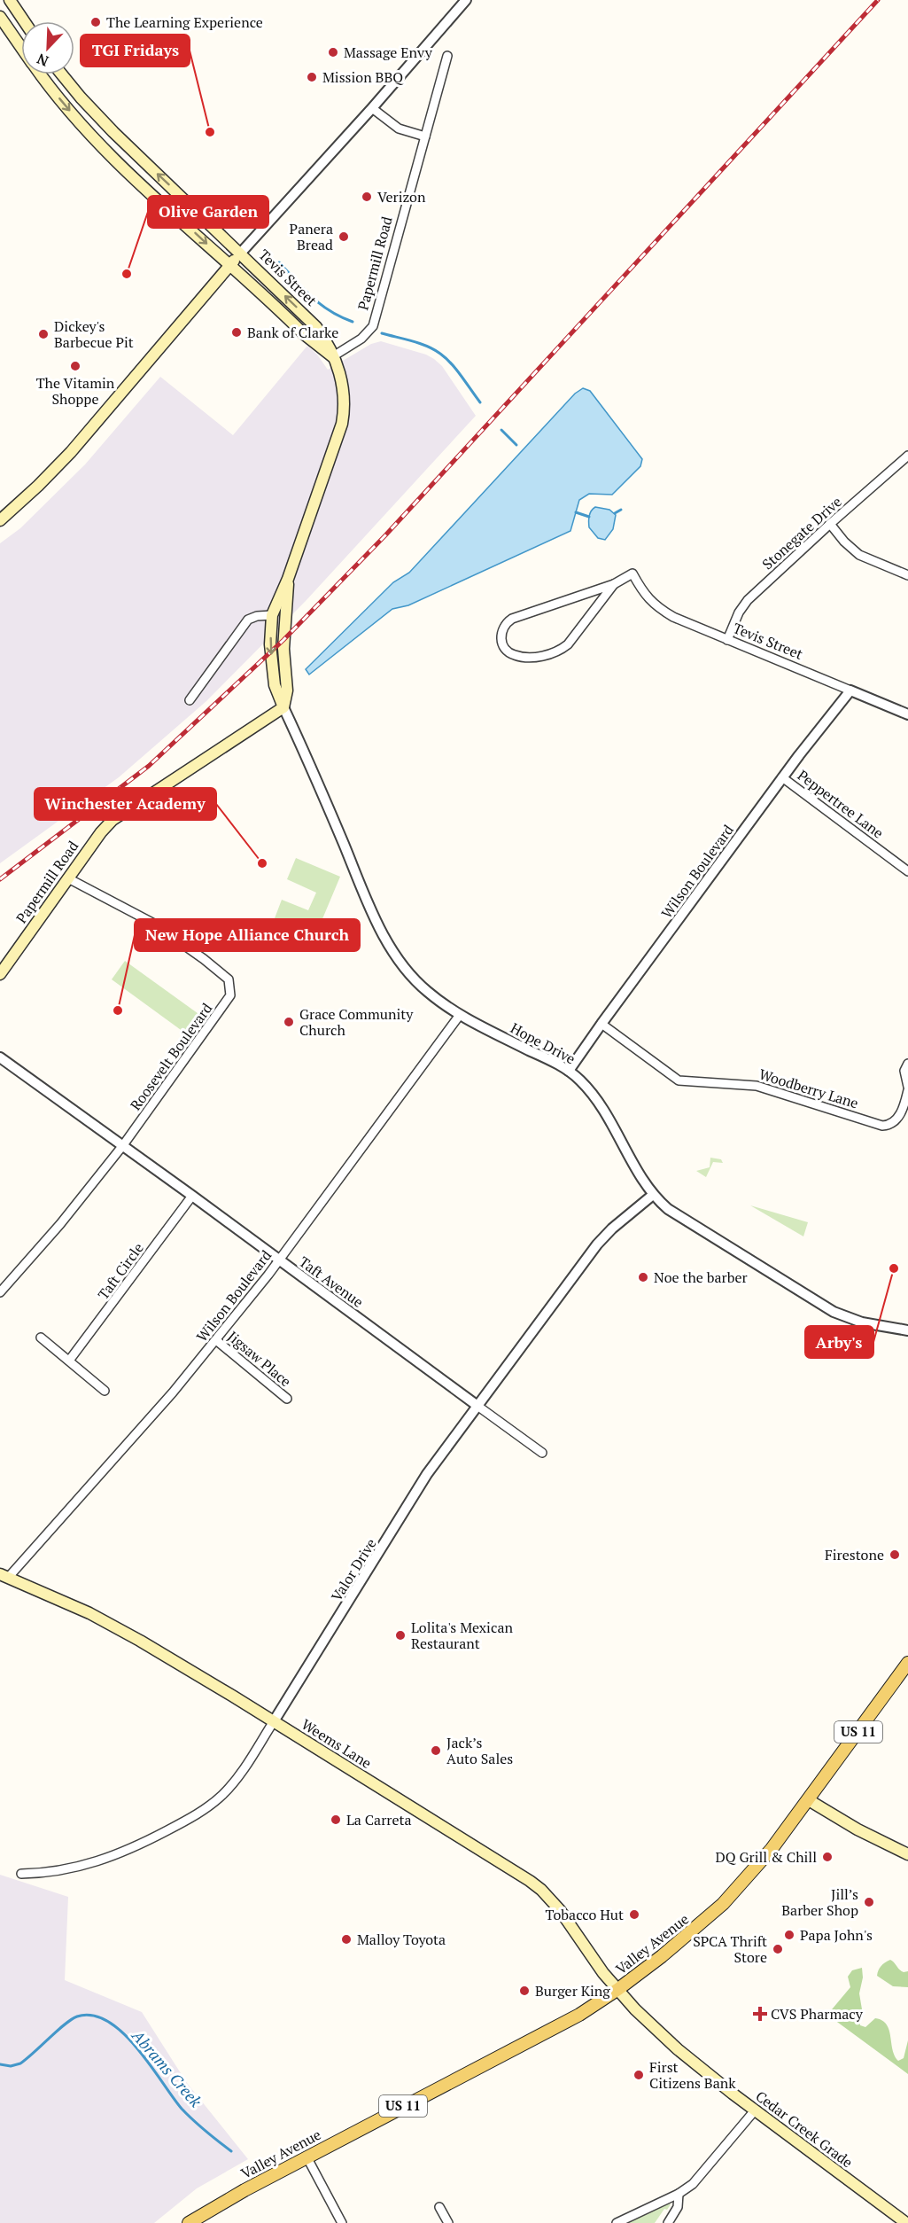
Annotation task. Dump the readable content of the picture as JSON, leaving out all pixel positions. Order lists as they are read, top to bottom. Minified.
{"streets":{"main road":["Papermill Road","Tevis Street","US 11","Weems Lane","Valley Avenue","Cedar Creek Grade"],"street":["Stonegate Drive","Peppertree Lane","Wilson Boulevard","Hope Drive","Roosevelt Boulevard","Woodberry Lane","Taft Circle","Taft Avenue","Jigsaw Place","Valor Drive"]},"crossings":[["Papermill Road","Tevis Street"],["Papermill Road","Hope Drive"],["Papermill Road","Roosevelt Boulevard"],["Tevis Street","Stonegate Drive"],["Tevis Street","Wilson Boulevard"],["Peppertree Lane","Wilson Boulevard"],["Wilson Boulevard","Hope Drive"],["Wilson Boulevard","Woodberry Lane"],["Wilson Boulevard","Taft Avenue"],["Wilson Boulevard","Jigsaw Place"],["Wilson Boulevard","Weems Lane"],["Hope Drive","Valor Drive"],["Roosevelt Boulevard","Taft Avenue"],["Taft Circle","Taft Avenue"],["Taft Avenue","Valor Drive"],["Valor Drive","Weems Lane"],["Weems Lane","Valley Avenue"],["Weems Lane","Cedar Creek Grade"],["Valley Avenue","Cedar Creek Grade"]],"water":["Abrams Creek"],"places":{"other":["The Learning Experience","Massage Envy","Mission BBQ","TGI Fridays","Verizon","Panera Bread","Olive Garden","Bank of Clarke","Dickey's Barbecue Pit","The Vitamin Shoppe","Winchester Academy","New Hope Alliance Church","Grace Community Church","Arby's","Noe the barber","Firestone","Lolita's Mexican Restaurant","Jack’s Auto Sales","La Carreta","DQ Grill & Chill","Jill’s Barber Shop","Tobacco Hut","Papa John's","Malloy Toyota","SPCA Thrift Store","Burger King","First Citizens Bank"],"health":["CVS Pharmacy"]},"north":"bottom left"}
